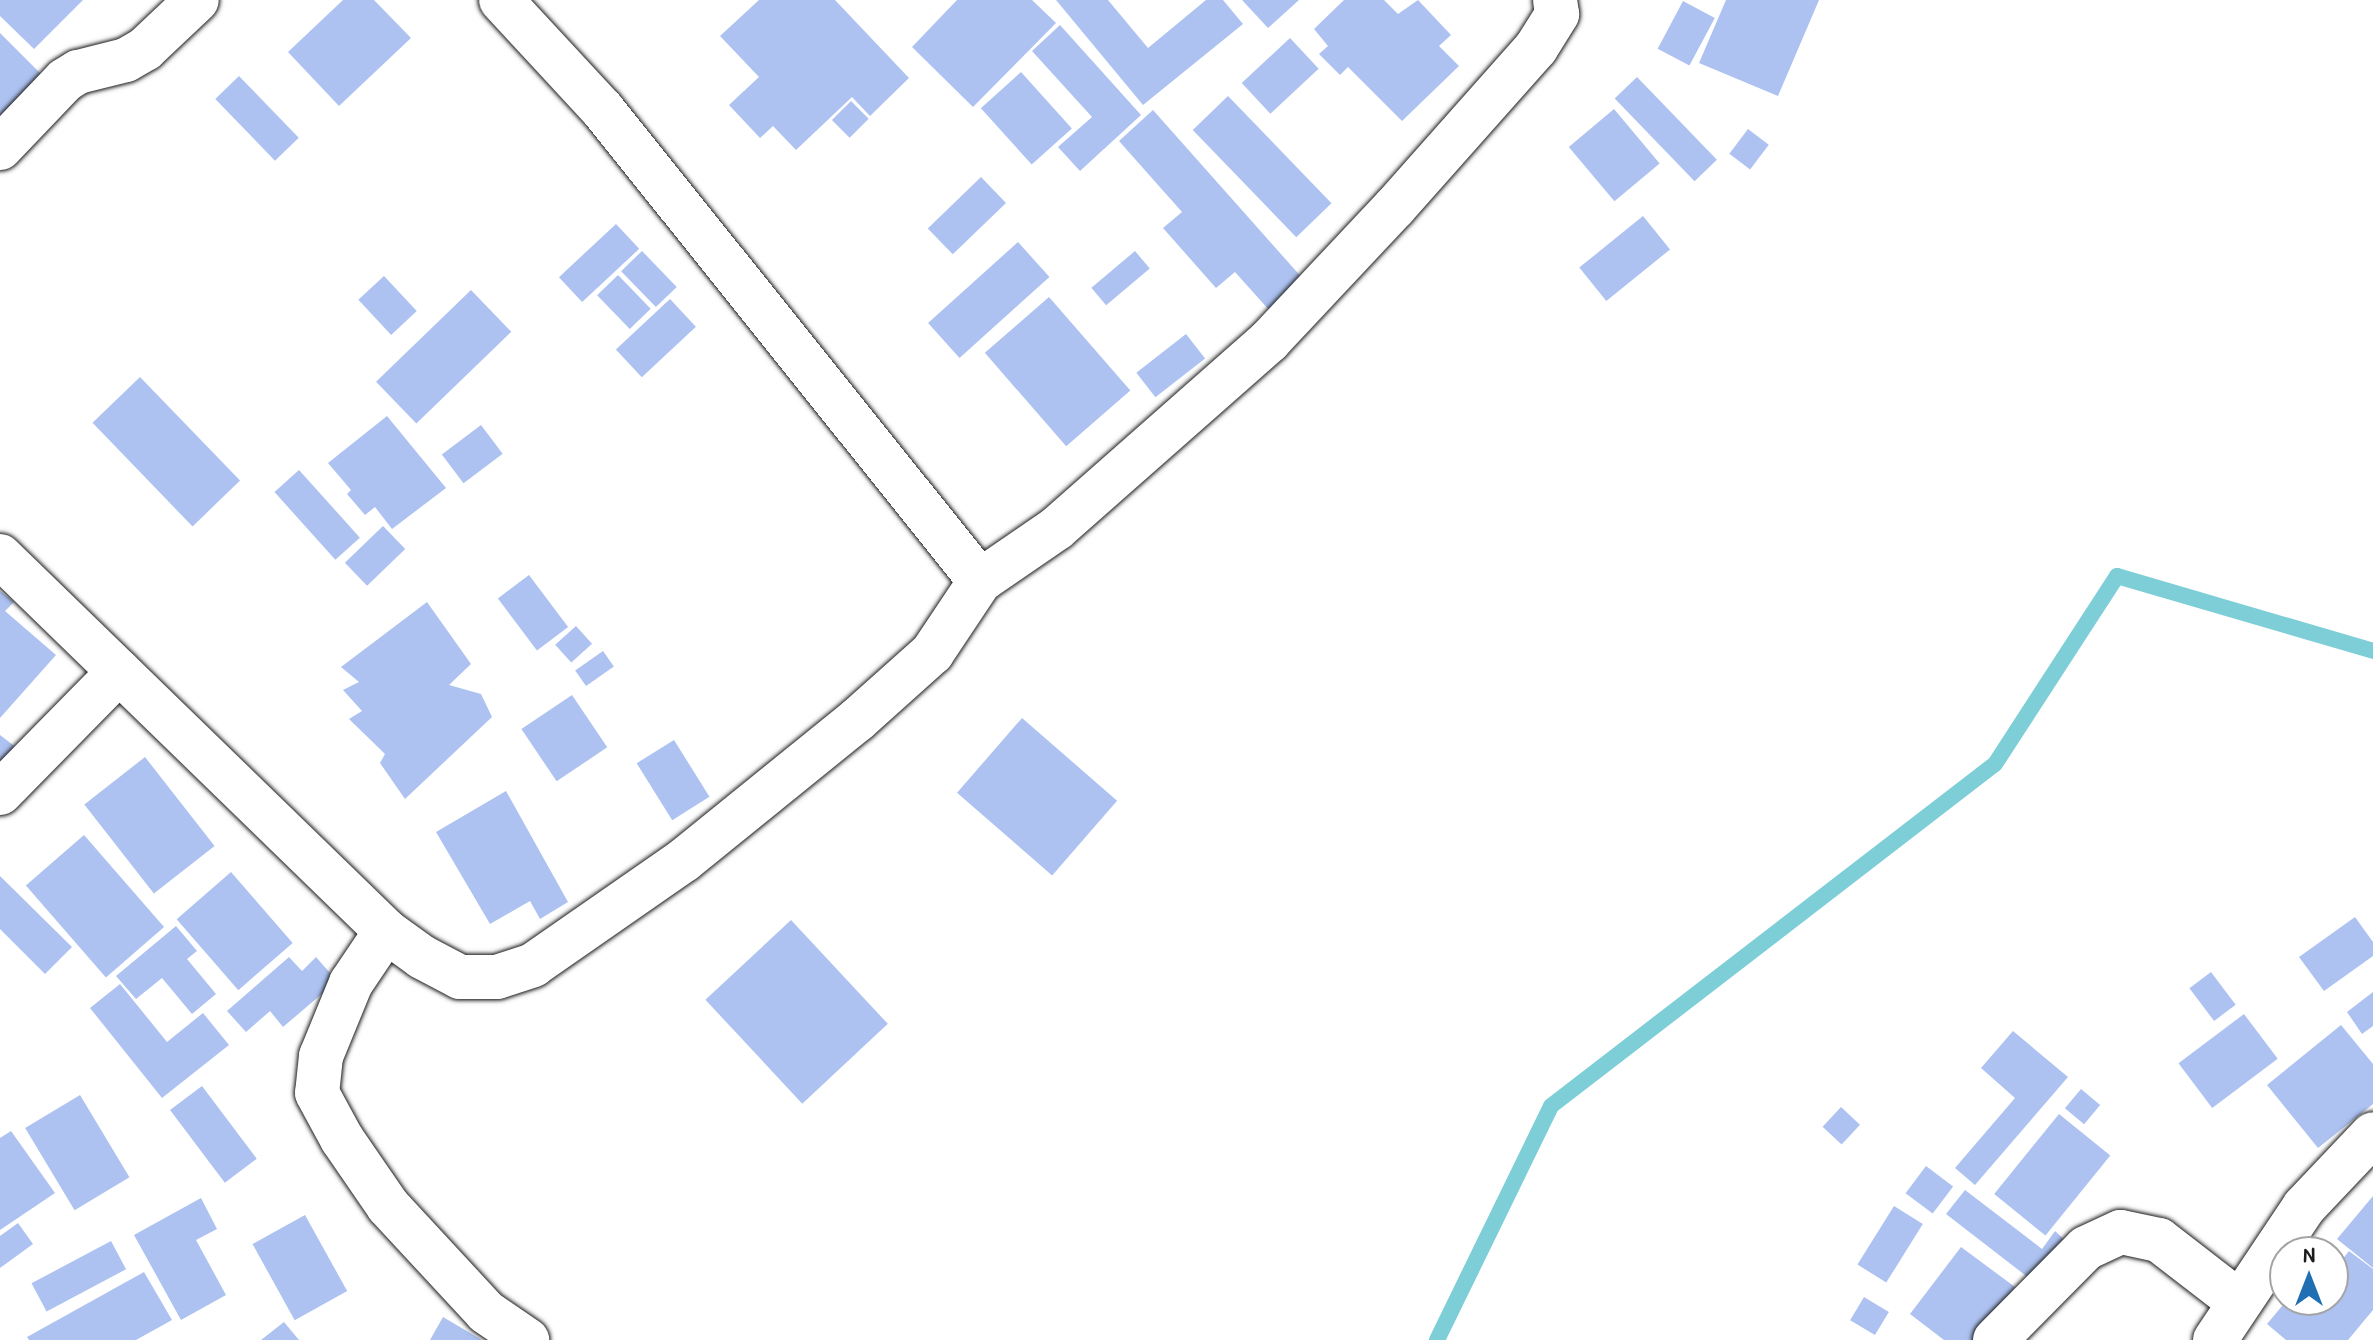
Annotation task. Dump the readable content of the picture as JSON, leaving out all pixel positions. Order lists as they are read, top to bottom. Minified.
{"north":"top"}
